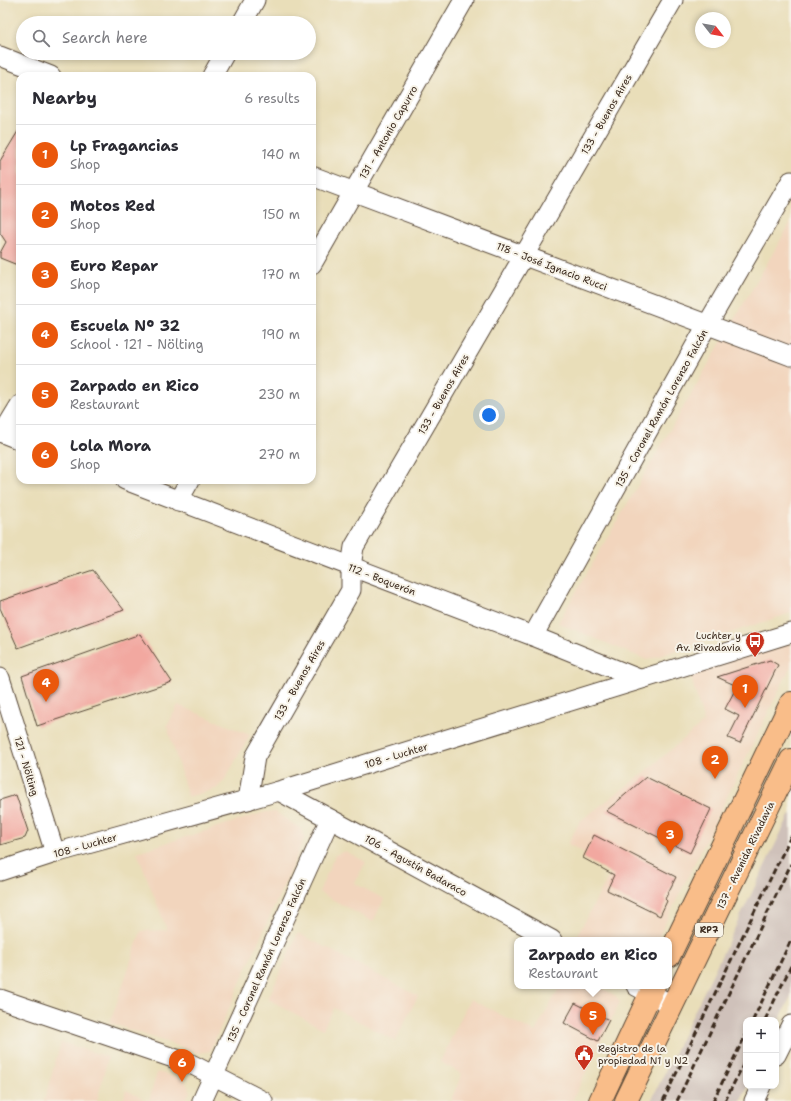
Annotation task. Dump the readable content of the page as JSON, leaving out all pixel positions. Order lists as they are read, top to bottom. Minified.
{"streets":{"main road":["137 - Avenida Rivadavia","RP7"],"street":["133 - Buenos Aires","131 - Antonio Capurro","118 - José Ignacio Rucci","135 - Coronel Ramón Lorenzo Falcón","112 - Boquerón","108 - Luchter","121 - Nölting","106 - Agustín Badaraco"]},"crossings":[["133 - Buenos Aires","118 - José Ignacio Rucci"],["133 - Buenos Aires","112 - Boquerón"],["133 - Buenos Aires","108 - Luchter"],["131 - Antonio Capurro","118 - José Ignacio Rucci"],["118 - José Ignacio Rucci","135 - Coronel Ramón Lorenzo Falcón"],["135 - Coronel Ramón Lorenzo Falcón","112 - Boquerón"],["135 - Coronel Ramón Lorenzo Falcón","106 - Agustín Badaraco"],["112 - Boquerón","108 - Luchter"],["108 - Luchter","121 - Nölting"],["108 - Luchter","106 - Agustín Badaraco"]],"places":{"bus stop":["Luchter y Av. Rivadavia"],"public building":["Registro de la propiedad N1 y N2"]},"north":"bottom right","page":{"search":"Search here","heading":["Nearby","6 results"],"list":[{"mark":"1","name":"Lp Fragancias","note":"Shop","value":"140 m"},{"mark":"2","name":"Motos Red","note":"Shop","value":"150 m"},{"mark":"3","name":"Euro Repar","note":"Shop","value":"170 m"},{"mark":"4","name":"Escuela Nº 32","note":"School · 121 - Nölting","value":"190 m"},{"mark":"5","name":"Zarpado en Rico","note":"Restaurant","value":"230 m"},{"mark":"6","name":"Lola Mora","note":"Shop","value":"270 m"}],"pins":["4","1","2","3","5","6"],"popup":["Zarpado en Rico","Restaurant"],"map_buttons":["+","−"]}}
